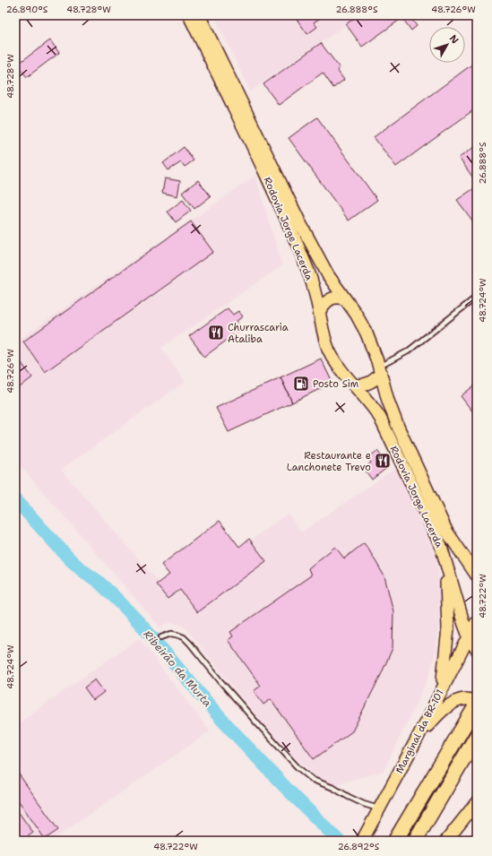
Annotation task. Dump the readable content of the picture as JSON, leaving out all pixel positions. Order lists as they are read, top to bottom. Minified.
{"streets":{"main road":["Rodovia Jorge Lacerda","Marginal da BR-101"]},"crossings":[["Rodovia Jorge Lacerda","Marginal da BR-101"]],"water":["Ribeirão da Murta"],"places":{"restaurant":["Churrascaria Ataliba","Restaurante e Lanchonete Trevo"],"fuel station":["Posto Sim"]},"north":"top right","coordinates":["26.890°S","48.728°W","26.888°S","48.726°W","48.724°W","48.722°W","26.892°S"]}
